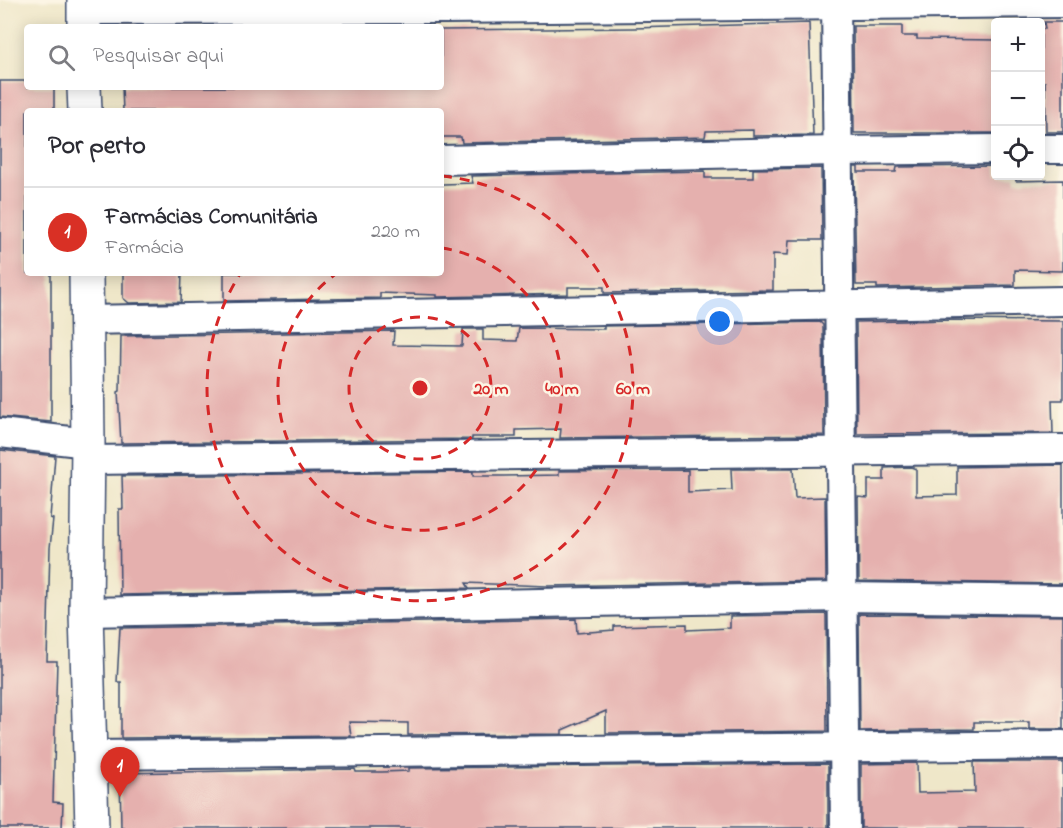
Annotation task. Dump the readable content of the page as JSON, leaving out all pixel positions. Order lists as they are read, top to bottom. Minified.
{"page":{"map_buttons":["+","−"],"search":"Pesquisar aqui","heading":"Por perto","list":[{"mark":"1","name":"Farmácias Comunitária","note":"Farmácia","value":"220 m"}],"pins":"1"},"rings":["20 m","40 m","60 m"]}
